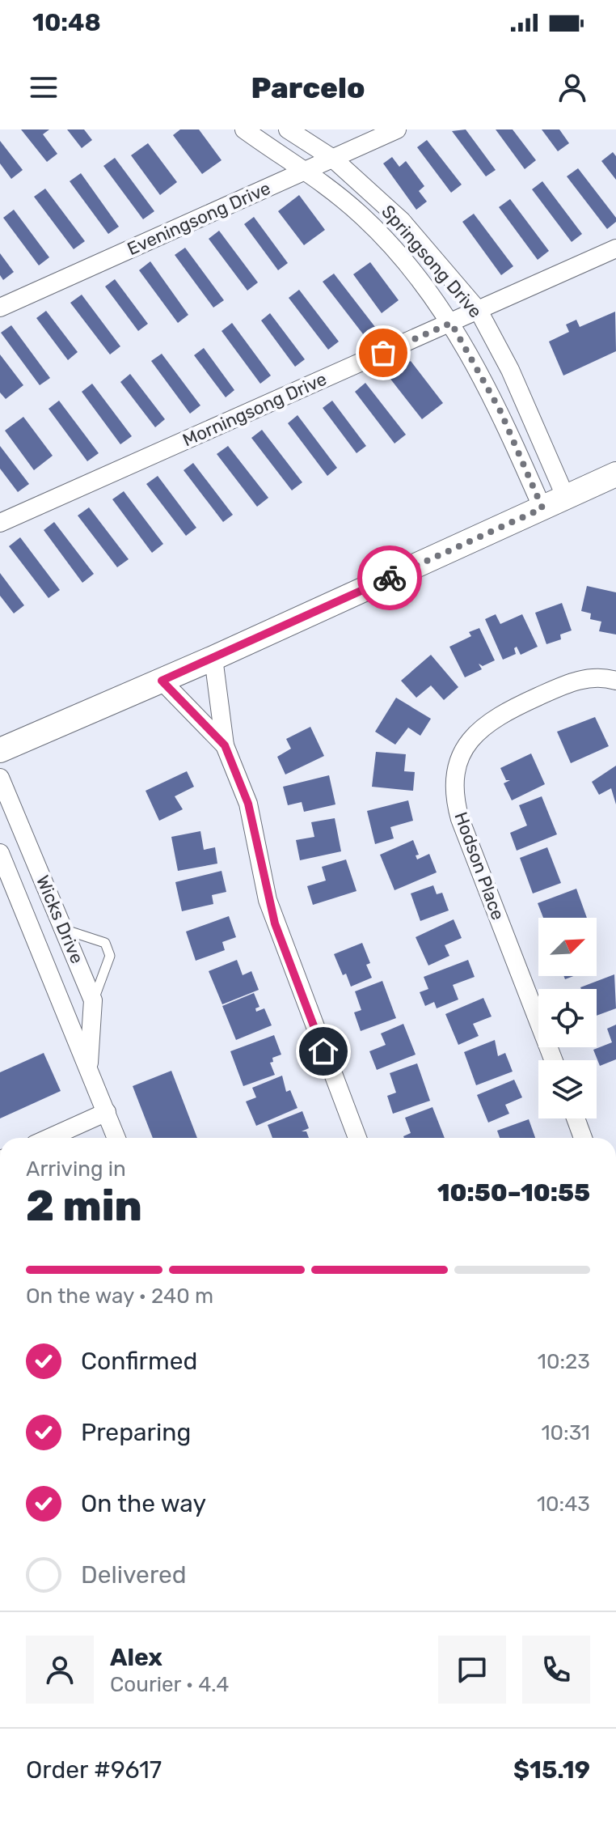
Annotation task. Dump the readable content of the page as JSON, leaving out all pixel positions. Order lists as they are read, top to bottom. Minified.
{"streets":{"street":["Eveningsong Drive","Springsong Drive","Morningsong Drive","Hodson Place","Wicks Drive"]},"crossings":[["Eveningsong Drive","Springsong Drive"],["Springsong Drive","Morningsong Drive"]],"north":"top right","page":{"status":"10:48","header":"Parcelo","heading":["2 min","Arriving in","10:50–10:55"],"panel":["Alex","Courier · 4.4","Order #9617","$15.19"],"bar":"On the way · 240 m","list":[["Confirmed","10:23"],["Preparing","10:31"],["On the way","10:43"],"Delivered"]}}
